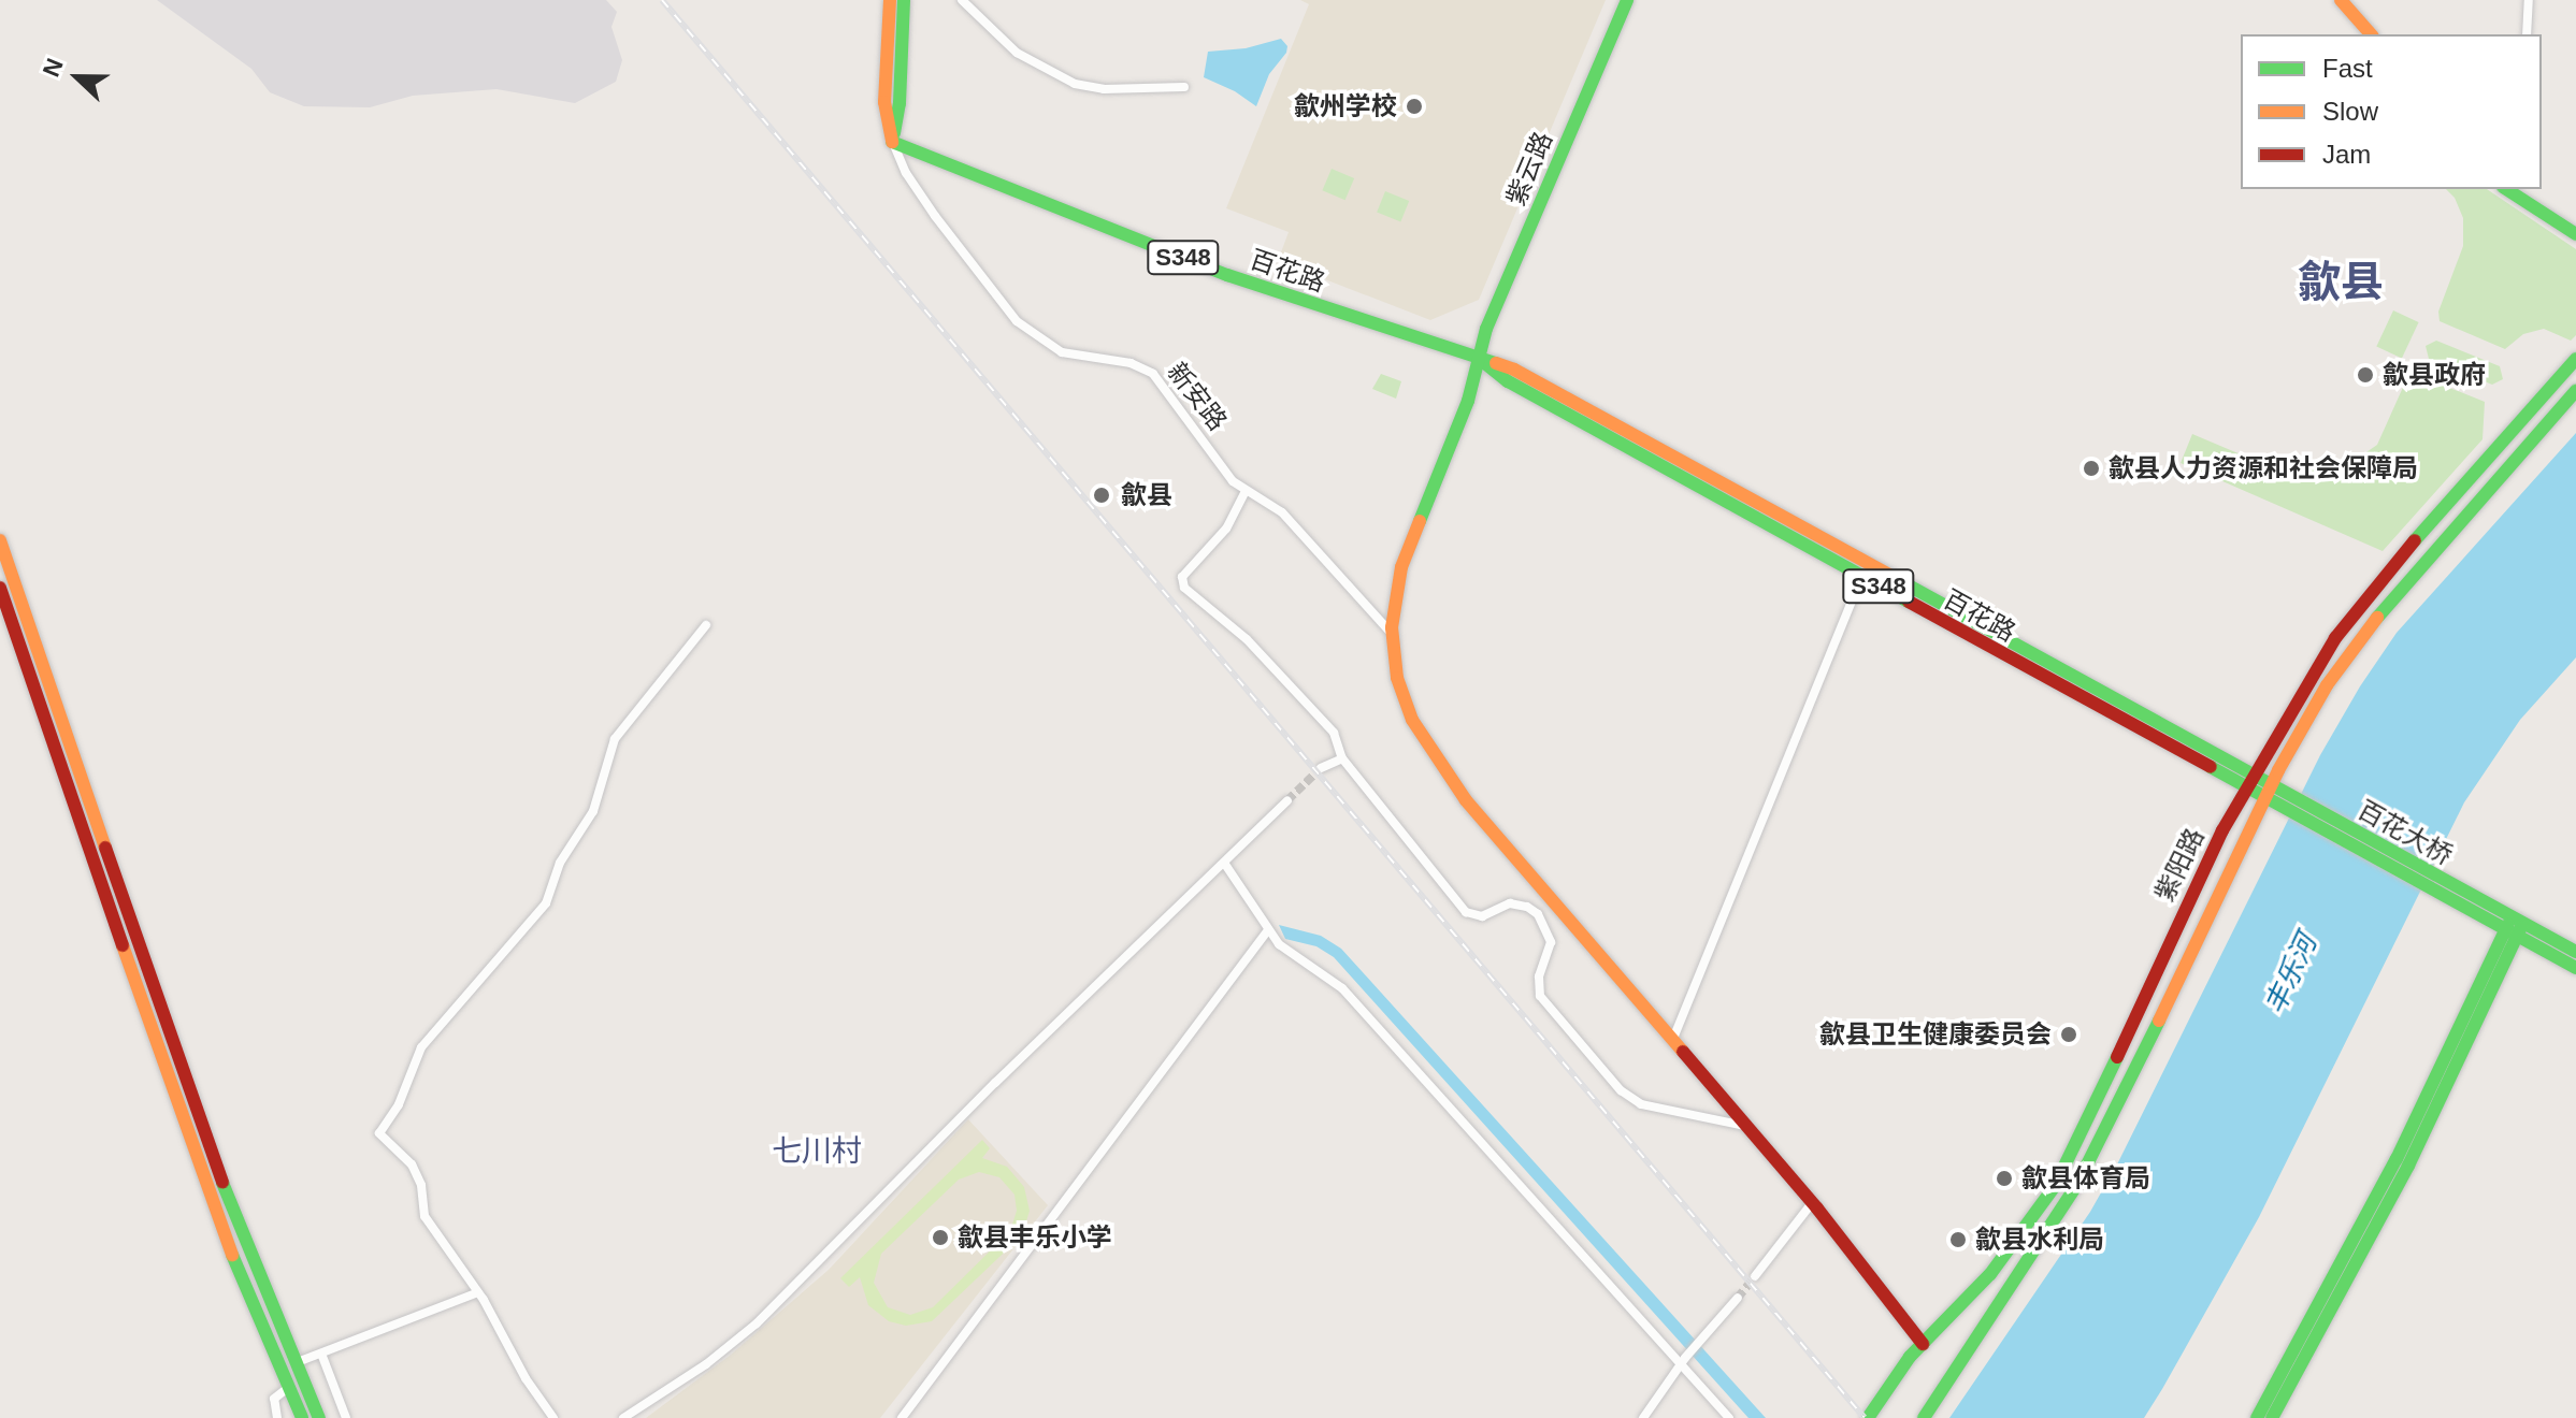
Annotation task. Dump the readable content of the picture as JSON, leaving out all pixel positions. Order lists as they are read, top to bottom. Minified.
{"streets":{"main road":["紫云路","S348","百花路","新安路","百花大桥","紫阳路"]},"crossings":[["紫云路","百花路"],["紫云路","新安路"],["紫云路","紫阳路"],["S348","百花大桥"],["百花路","新安路"],["百花路","百花大桥"],["百花路","紫阳路"]],"districts":["歙县","七川村"],"water":["丰乐河"],"places":["歙州学校","歙县政府","歙县人力资源和社会保障局","歙县","歙县卫生健康委员会","歙县体育局","歙县丰乐小学","歙县水利局"],"legend":["Fast","Slow","Jam"],"north":"left"}
